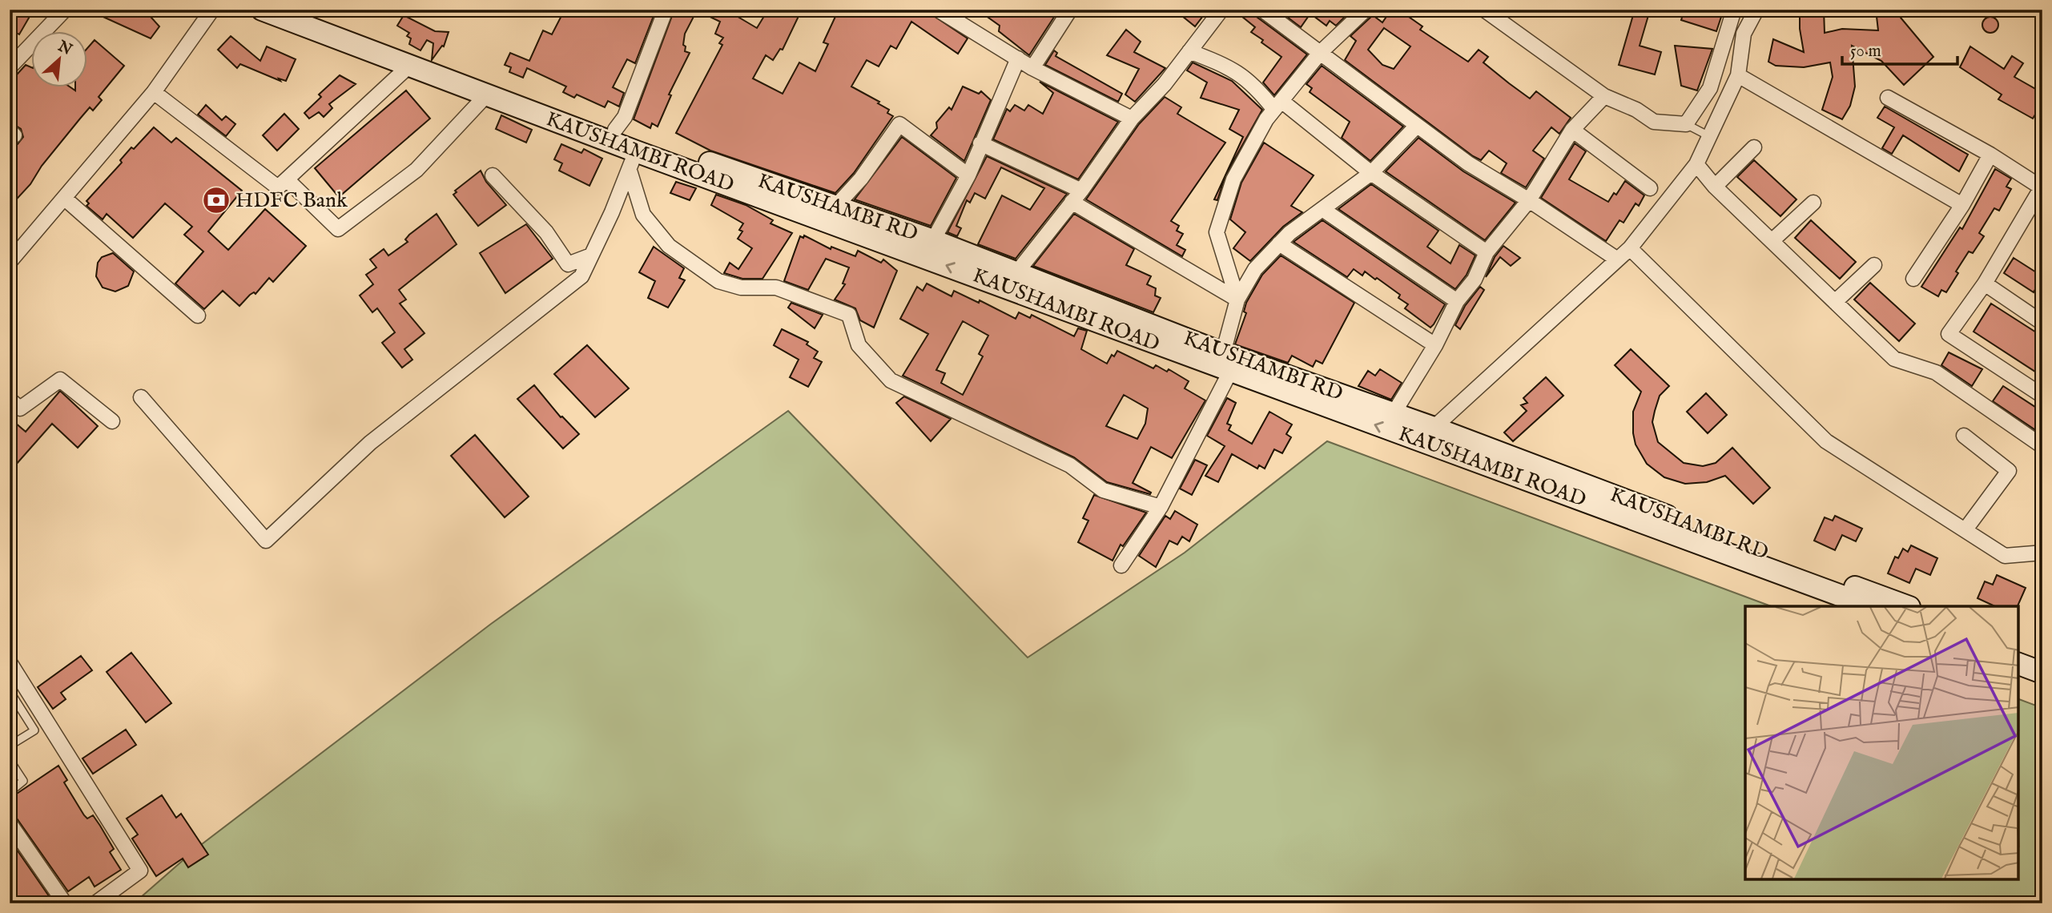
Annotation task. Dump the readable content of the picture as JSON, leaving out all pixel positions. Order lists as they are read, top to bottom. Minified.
{"streets":{"main road":["KAUSHAMBI ROAD","KAUSHAMBI RD"]},"crossings":[["KAUSHAMBI ROAD","KAUSHAMBI RD"]],"one_way":["KAUSHAMBI ROAD"],"places":{"bank":["HDFC Bank"]},"scale_bar":"50 m","north":"top right"}
